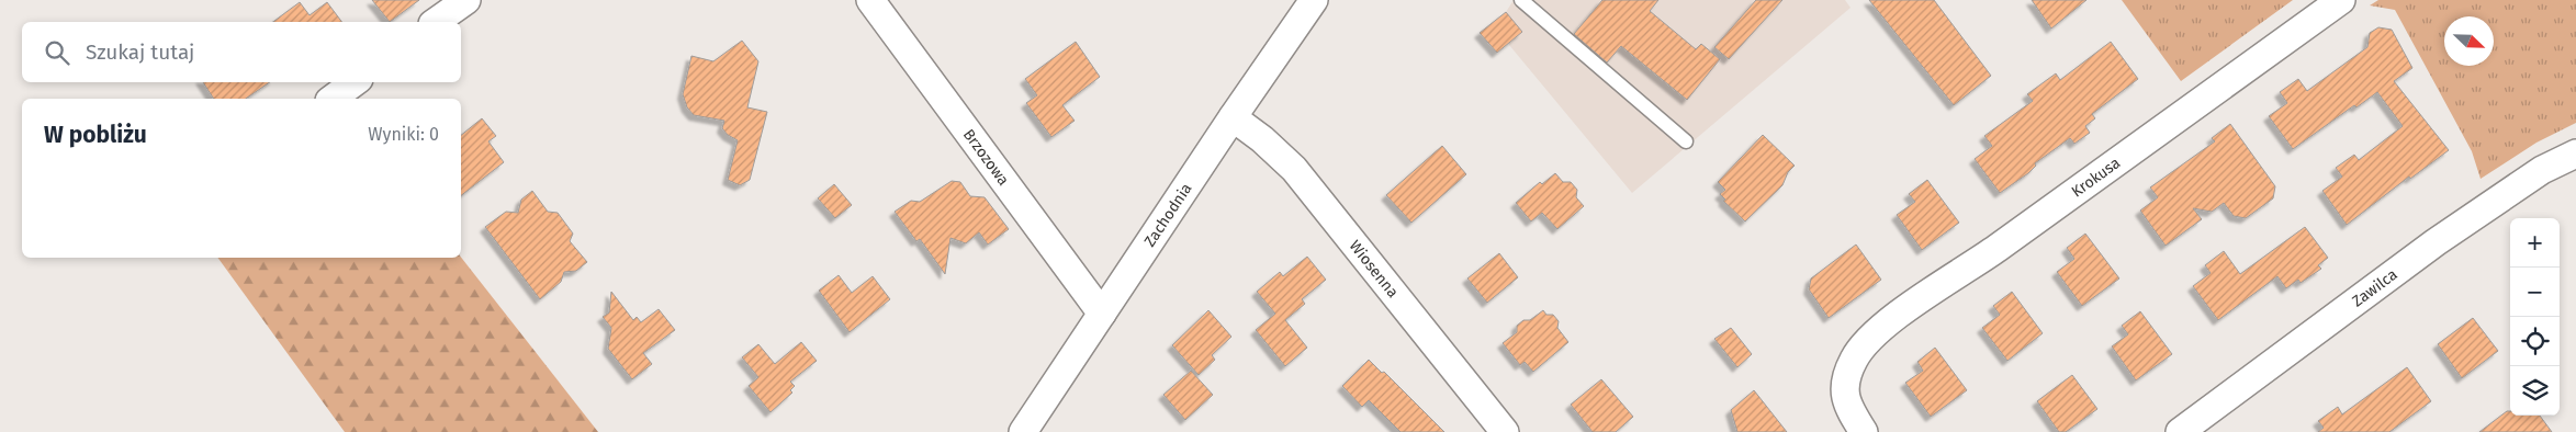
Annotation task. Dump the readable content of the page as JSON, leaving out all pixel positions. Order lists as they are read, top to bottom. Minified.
{"streets":{"street":["Brzozowa","Krokusa","Zachodnia","Wiosenna","Zawilca"]},"crossings":[["Brzozowa","Zachodnia"],["Zachodnia","Wiosenna"]],"north":"bottom right","page":{"search":"Szukaj tutaj","heading":["W pobliżu","Wyniki: 0"],"map_buttons":["+","−"]}}
